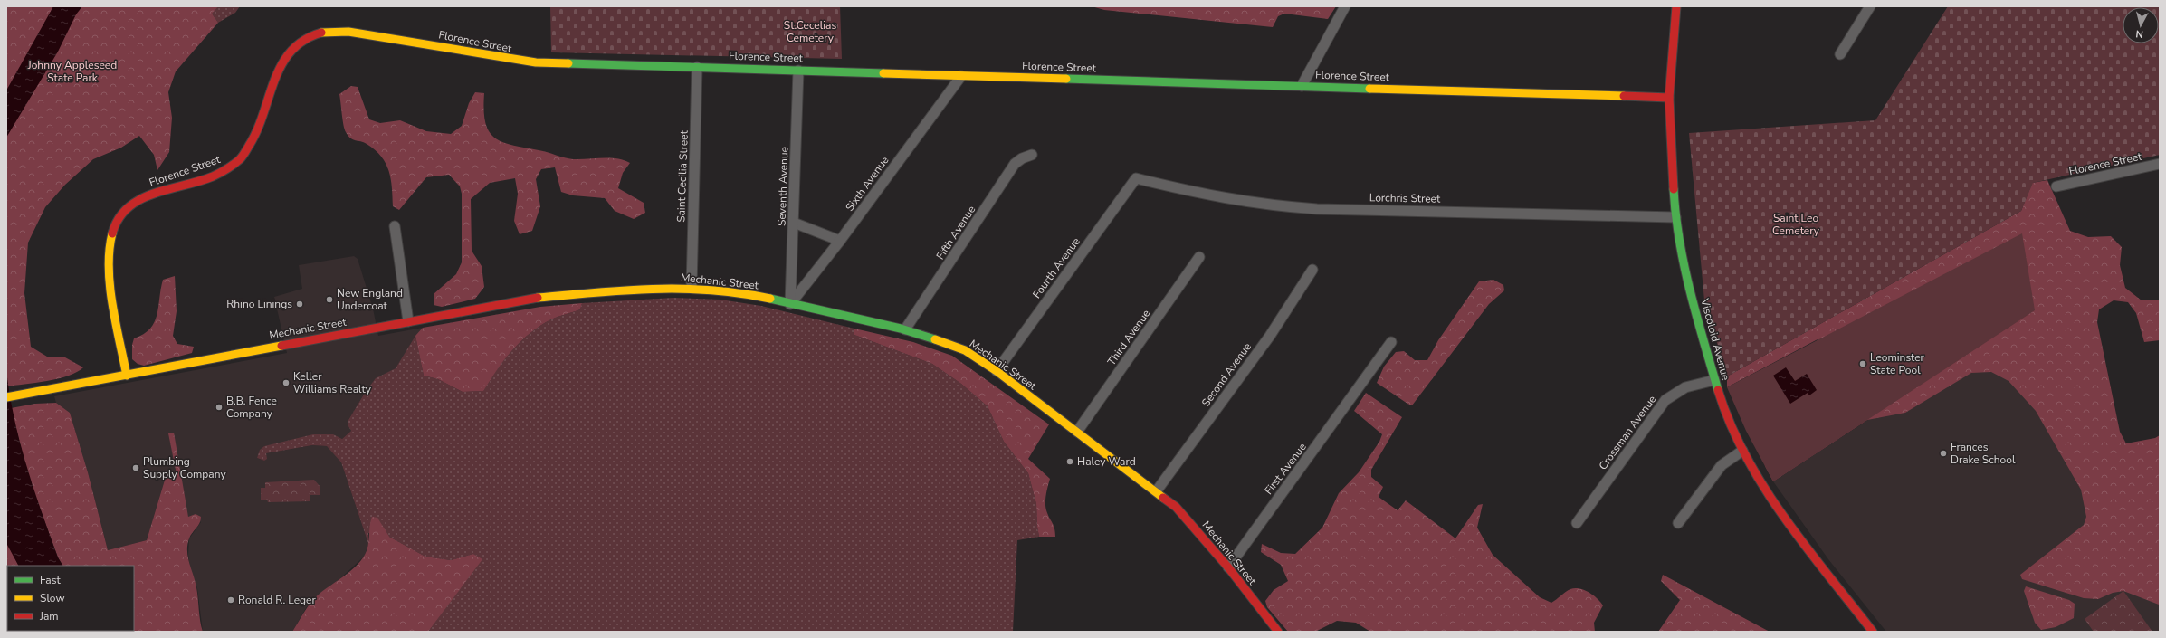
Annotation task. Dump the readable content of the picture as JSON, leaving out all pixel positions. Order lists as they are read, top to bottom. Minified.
{"streets":{"main road":["Florence Street","Mechanic Street","Viscoloid Avenue"],"street":["Saint Cecilia Street","Sixth Avenue","Seventh Avenue","Lorchris Street","Fifth Avenue","Fourth Avenue","Third Avenue","Second Avenue","Crossman Avenue","First Avenue"]},"crossings":[["Florence Street","Saint Cecilia Street"],["Florence Street","Sixth Avenue"],["Florence Street","Seventh Avenue"],["Florence Street","Mechanic Street"],["Florence Street","Viscoloid Avenue"],["Saint Cecilia Street","Mechanic Street"],["Sixth Avenue","Seventh Avenue"],["Sixth Avenue","Mechanic Street"],["Seventh Avenue","Mechanic Street"],["Lorchris Street","Fourth Avenue"],["Lorchris Street","Viscoloid Avenue"],["Fifth Avenue","Mechanic Street"],["Fourth Avenue","Mechanic Street"],["Mechanic Street","Third Avenue"],["Mechanic Street","Second Avenue"],["Mechanic Street","First Avenue"],["Viscoloid Avenue","Crossman Avenue"]],"parks":["St.Cecelias Cemetery","Johnny Appleseed State Park","Saint Leo Cemetery"],"places":["New England Undercoat","Rhino Linings","Leominster State Pool","Keller Williams Realty","B.B. Fence Company","Frances Drake School","Haley Ward","Plumbing Supply Company","Ronald R. Leger"],"legend":["Fast","Slow","Jam"],"north":"bottom"}
